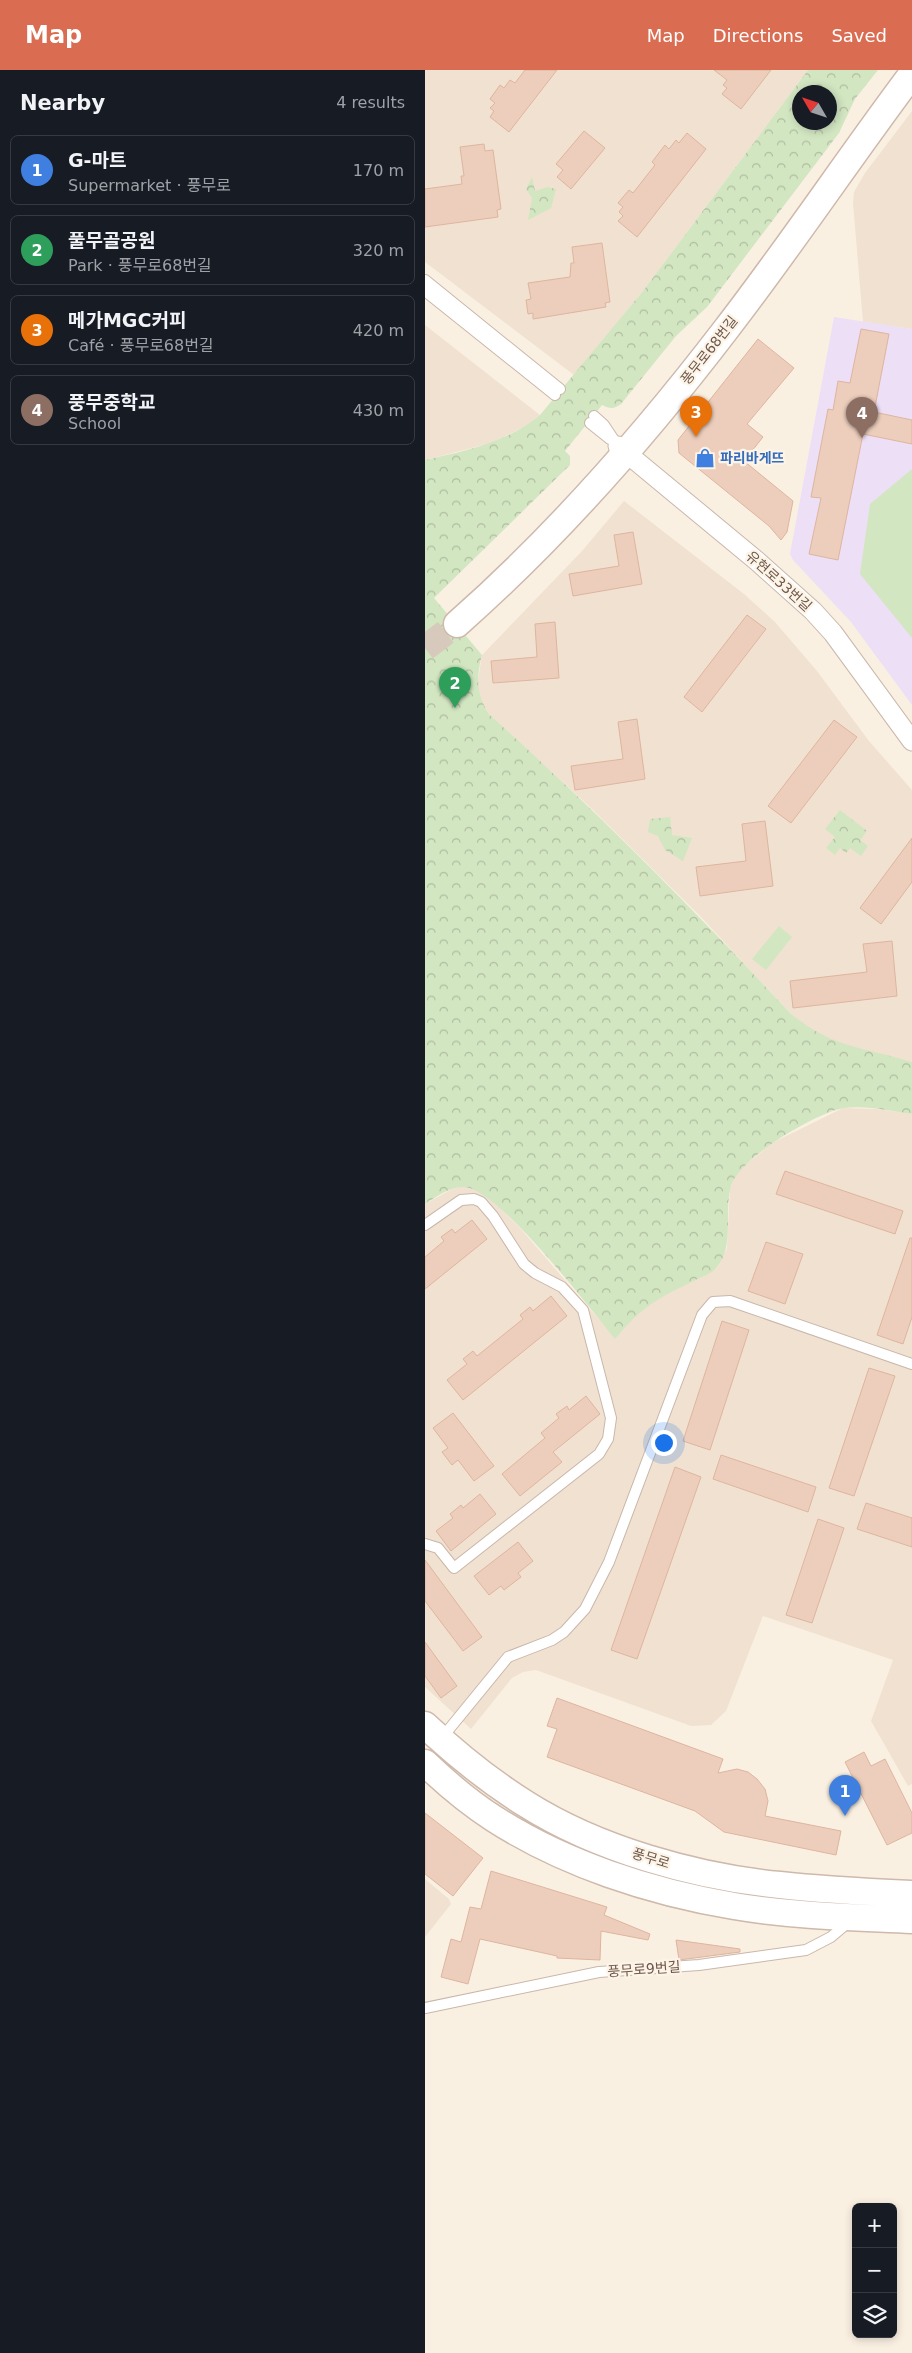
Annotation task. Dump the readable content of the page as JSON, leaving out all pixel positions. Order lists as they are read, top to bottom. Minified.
{"streets":{"street":["풍무로68번길","유현로33번길","풍무로"],"lane":["풍무로9번길"]},"crossings":[["풍무로68번길","유현로33번길"],["풍무로","풍무로9번길"]],"places":{"shop":["파리바게뜨"]},"north":"top left","page":{"header":"Map","nav":["Map","Directions","Saved"],"heading":["Nearby","4 results"],"list":[{"mark":"1","name":"G-마트","note":"Supermarket · 풍무로","value":"170 m"},{"mark":"2","name":"풀무골공원","note":"Park · 풍무로68번길","value":"320 m"},{"mark":"3","name":"메가MGC커피","note":"Café · 풍무로68번길","value":"420 m"},{"mark":"4","name":"풍무중학교","note":"School","value":"430 m"}],"pins":["3","4","2","1"],"map_buttons":["+","−"]}}
